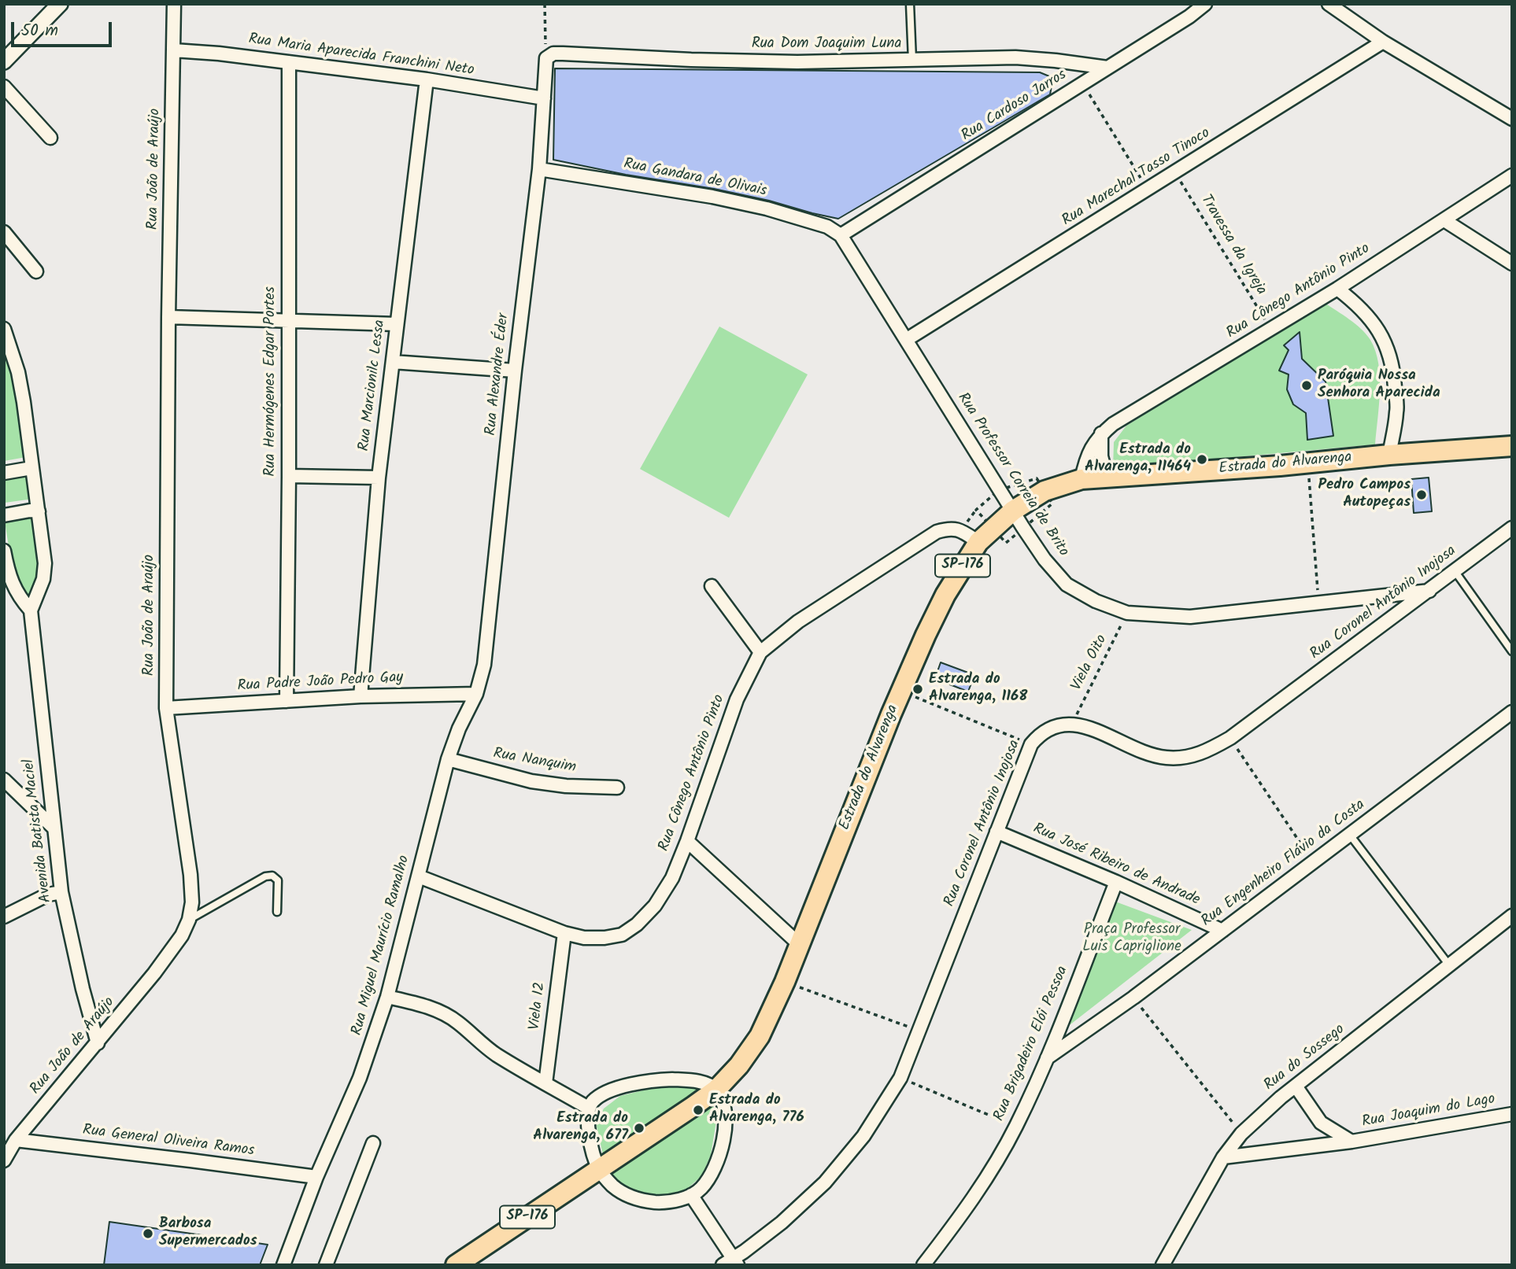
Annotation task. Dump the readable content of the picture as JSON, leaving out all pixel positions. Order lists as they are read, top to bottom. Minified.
{"streets":{"main road":["Estrada do Alvarenga","SP-176"],"street":["Rua Dom Joaquim Luna","Rua Maria Aparecida Franchini Neto","Rua Cardoso Jarros","Rua João de Araújo","Rua Marechal Tasso Tinoco","Rua Gandara de Olivais","Rua Cônego Antônio Pinto","Rua Alexandre Éder","Rua Hermógenes Edgar Portes","Rua Marcionilc Lessa","Rua Professor Correia de Brito","Rua Coronel Antônio Inojosa","Rua Padre João Pedro Gay","Rua Nanquim","Avenida Batista Maciel","Rua Engenheiro Flávio da Costa","Rua José Ribeiro de Andrade","Rua Miguel Maurício Ramalho","Viela 12","Rua Brigadeiro Elói Pessoa","Rua do Sossego","Rua Joaquim do Lago","Rua General Oliveira Ramos"],"path":["Travessa da Igreja","Viela Oito"]},"crossings":[["Rua Dom Joaquim Luna","Rua Cardoso Jarros"],["Rua Dom Joaquim Luna","Rua Alexandre Éder"],["Rua Maria Aparecida Franchini Neto","Rua João de Araújo"],["Rua Maria Aparecida Franchini Neto","Rua Alexandre Éder"],["Rua Maria Aparecida Franchini Neto","Rua Hermógenes Edgar Portes"],["Rua Maria Aparecida Franchini Neto","Rua Marcionilc Lessa"],["Rua Cardoso Jarros","Rua Gandara de Olivais"],["Rua Cardoso Jarros","Rua Professor Correia de Brito"],["Rua João de Araújo","Rua Padre João Pedro Gay"],["Rua João de Araújo","Avenida Batista Maciel"],["Rua João de Araújo","Rua General Oliveira Ramos"],["Rua Marechal Tasso Tinoco","Travessa da Igreja"],["Rua Marechal Tasso Tinoco","Rua Professor Correia de Brito"],["Rua Gandara de Olivais","Rua Alexandre Éder"],["Rua Gandara de Olivais","Rua Professor Correia de Brito"],["Travessa da Igreja","Rua Cônego Antônio Pinto"],["Rua Cônego Antônio Pinto","Estrada do Alvarenga"],["Rua Cônego Antônio Pinto","Rua Miguel Maurício Ramalho"],["Rua Cônego Antônio Pinto","Viela 12"],["Rua Alexandre Éder","Rua Padre João Pedro Gay"],["Rua Alexandre Éder","Rua Miguel Maurício Ramalho"],["Rua Hermógenes Edgar Portes","Rua Padre João Pedro Gay"],["Rua Marcionilc Lessa","Rua Padre João Pedro Gay"],["Estrada do Alvarenga","Rua Professor Correia de Brito"],["Rua Professor Correia de Brito","Rua Coronel Antônio Inojosa"],["Rua Professor Correia de Brito","Viela Oito"],["Rua Coronel Antônio Inojosa","Viela Oito"],["Rua Coronel Antônio Inojosa","Rua José Ribeiro de Andrade"],["Rua Padre João Pedro Gay","Rua Miguel Maurício Ramalho"],["Rua Nanquim","Rua Miguel Maurício Ramalho"],["Rua Engenheiro Flávio da Costa","Rua José Ribeiro de Andrade"],["Rua Engenheiro Flávio da Costa","Rua Brigadeiro Elói Pessoa"],["Rua José Ribeiro de Andrade","Rua Brigadeiro Elói Pessoa"],["Rua Miguel Maurício Ramalho","Rua General Oliveira Ramos"],["Rua do Sossego","Rua Joaquim do Lago"]],"parks":["Praça Professor Luis Capriglione"],"places":["Paróquia Nossa Senhora Aparecida","Estrada do Alvarenga, 11464","Pedro Campos Autopeças","Estrada do Alvarenga, 1168","Estrada do Alvarenga, 776","Estrada do Alvarenga, 677","Barbosa Supermercados"],"scale_bar":"50 m"}
